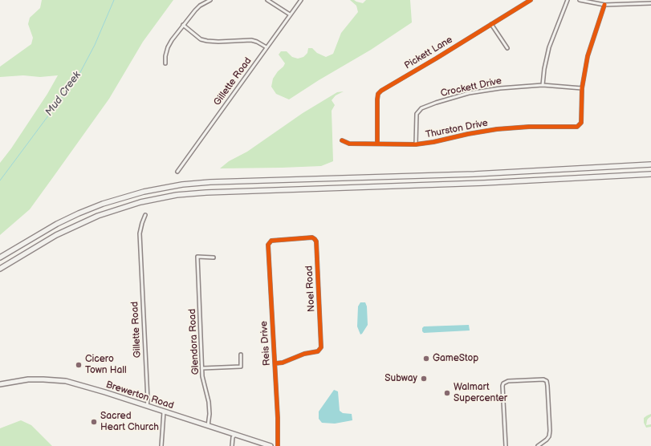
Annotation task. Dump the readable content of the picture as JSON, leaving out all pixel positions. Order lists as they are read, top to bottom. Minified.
{"streets":{"main road":["Brewerton Road"],"street":["Pickett Lane","Gillette Road","Crockett Drive","Thurston Drive","Noel Road","Glendora Road","Reis Drive"]},"crossings":[["Pickett Lane","Thurston Drive"],["Gillette Road","Brewerton Road"],["Crockett Drive","Thurston Drive"],["Noel Road","Reis Drive"],["Glendora Road","Brewerton Road"]],"water":["Mud Creek"],"places":["GameStop","Cicero Town Hall","Subway","Walmart Supercenter","Sacred Heart Church"]}
